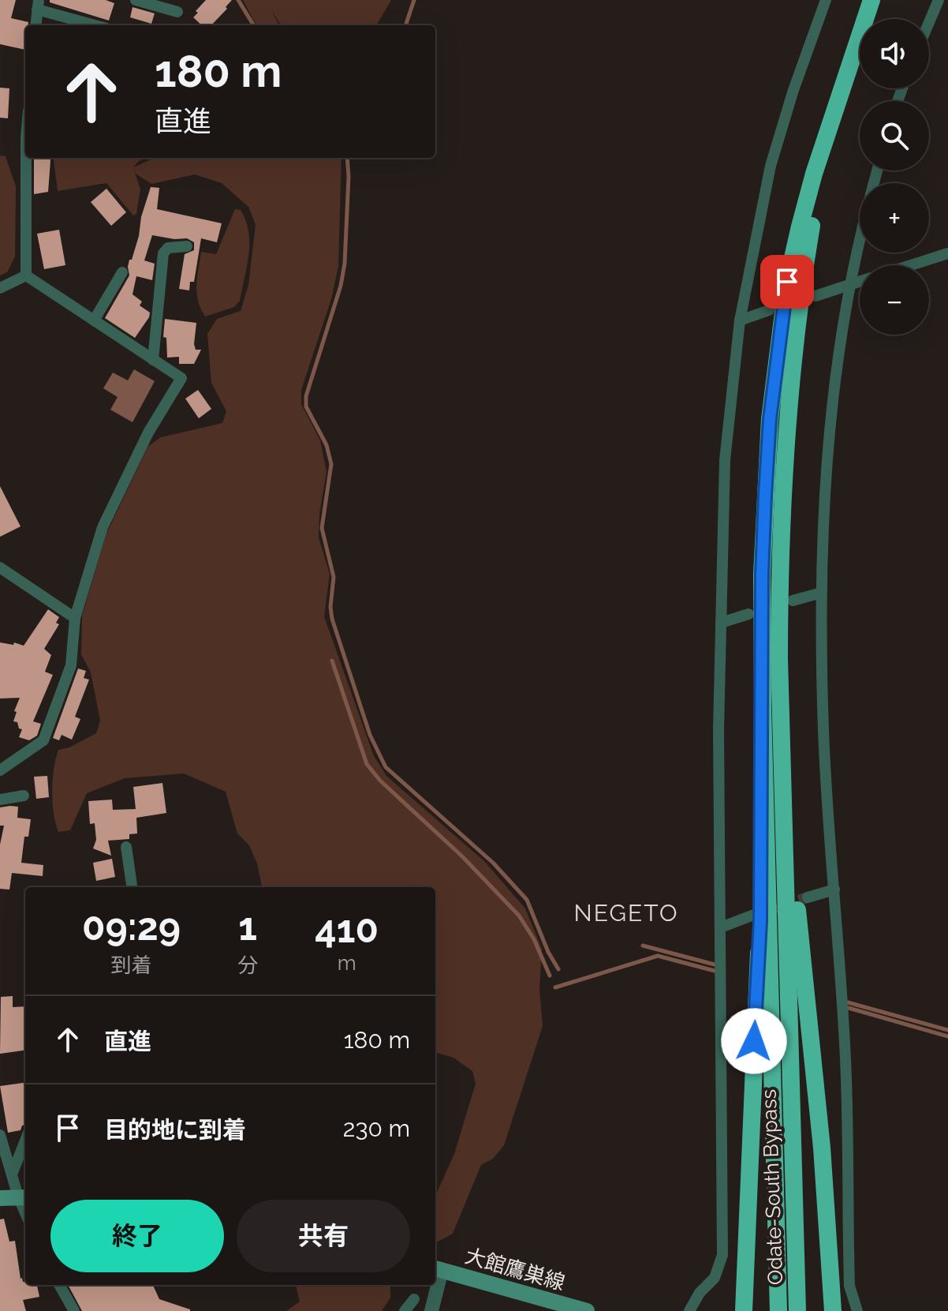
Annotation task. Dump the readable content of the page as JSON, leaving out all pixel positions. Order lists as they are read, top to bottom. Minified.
{"streets":{"highway":["Odate-South Bypass"],"main road":["大館鷹巣線"]},"districts":["NEGETO"],"page":{"map_buttons":["+","−"],"turn":["180 m","直進"],"eta":["09:29","到着","1","分","410","m"],"list":[{"name":"直進","value":"180 m"},{"name":"目的地に到着","value":"230 m"}],"buttons":["終了","共有"]}}
